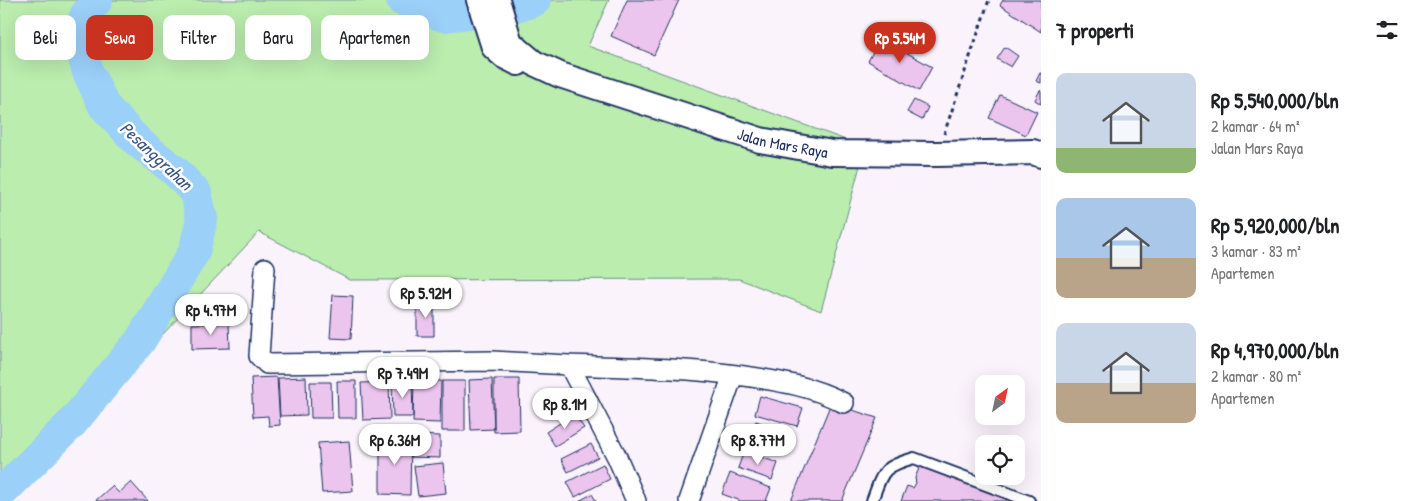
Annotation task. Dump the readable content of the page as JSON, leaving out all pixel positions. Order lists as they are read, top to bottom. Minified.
{"streets":{"street":["Jalan Mars Raya"]},"water":["Pesanggrahan"],"north":"top right","page":{"heading":"7 properti","chip":["Beli","Sewa","Filter","Baru","Apartemen"],"price":["Rp 5.54M","Rp 5.92M","Rp 4.97M","Rp 7.49M","Rp 8.1M","Rp 6.36M","Rp 8.77M"],"list":[{"name":"Rp 5,540,000/bln","note":"2 kamar · 64 m² · Jalan Mars Raya"},{"name":"Rp 5,920,000/bln","note":"3 kamar · 83 m² · Apartemen"},{"name":"Rp 4,970,000/bln","note":"2 kamar · 80 m² · Apartemen"}]}}
